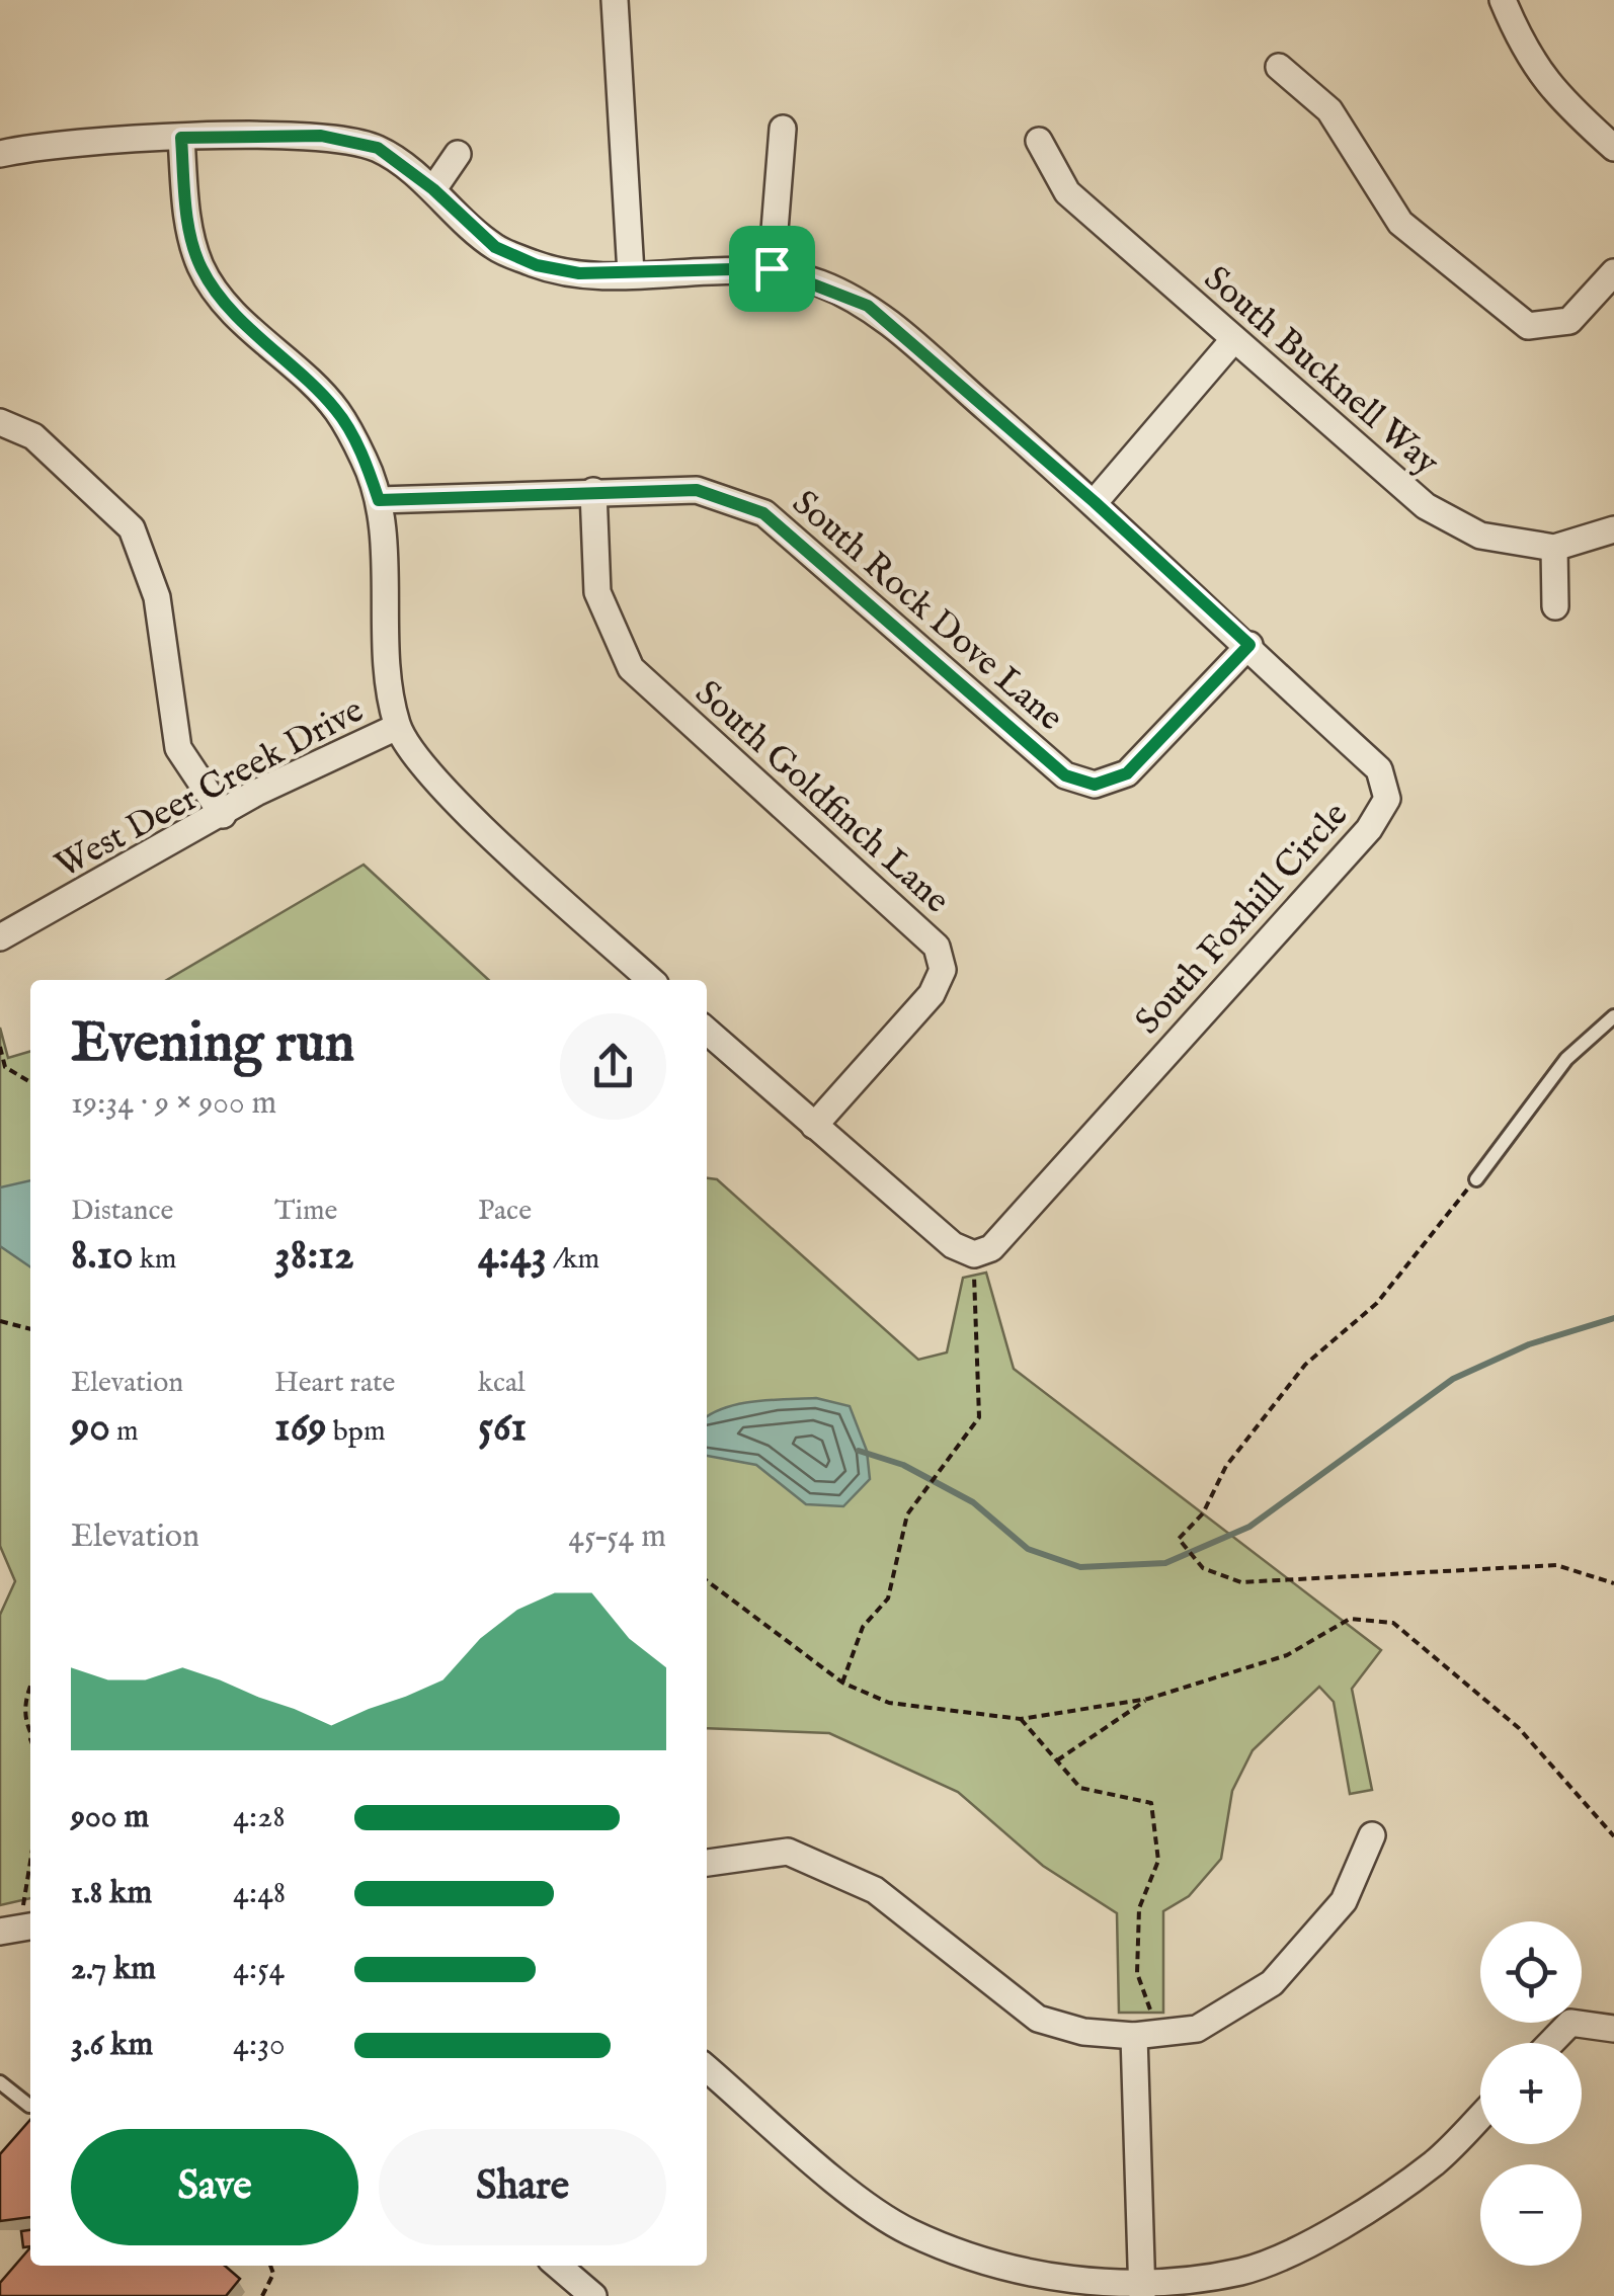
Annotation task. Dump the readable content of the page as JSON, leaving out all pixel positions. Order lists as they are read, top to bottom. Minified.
{"streets":{"street":["South Bucknell Way","South Rock Dove Lane","West Deer Creek Drive","South Goldfinch Lane","South Foxhill Circle"]},"crossings":[["South Rock Dove Lane","South Goldfinch Lane"],["South Rock Dove Lane","South Foxhill Circle"]],"page":{"heading":["Evening run","19:34 · 9 × 900 m"],"stats":[["Distance","8.10 km"],["Time","38:12"],["Pace","4:43 /km"],["Elevation","90 m"],["Heart rate","169 bpm"],["kcal","561"]],"chart":["Elevation","45–54 m"],"list":[{"name":"900 m","note":"4:28"},{"name":"1.8 km","note":"4:48"},{"name":"2.7 km","note":"4:54"},{"name":"3.6 km","note":"4:30"}],"map_buttons":["+","−"],"buttons":["Save","Share"]}}
